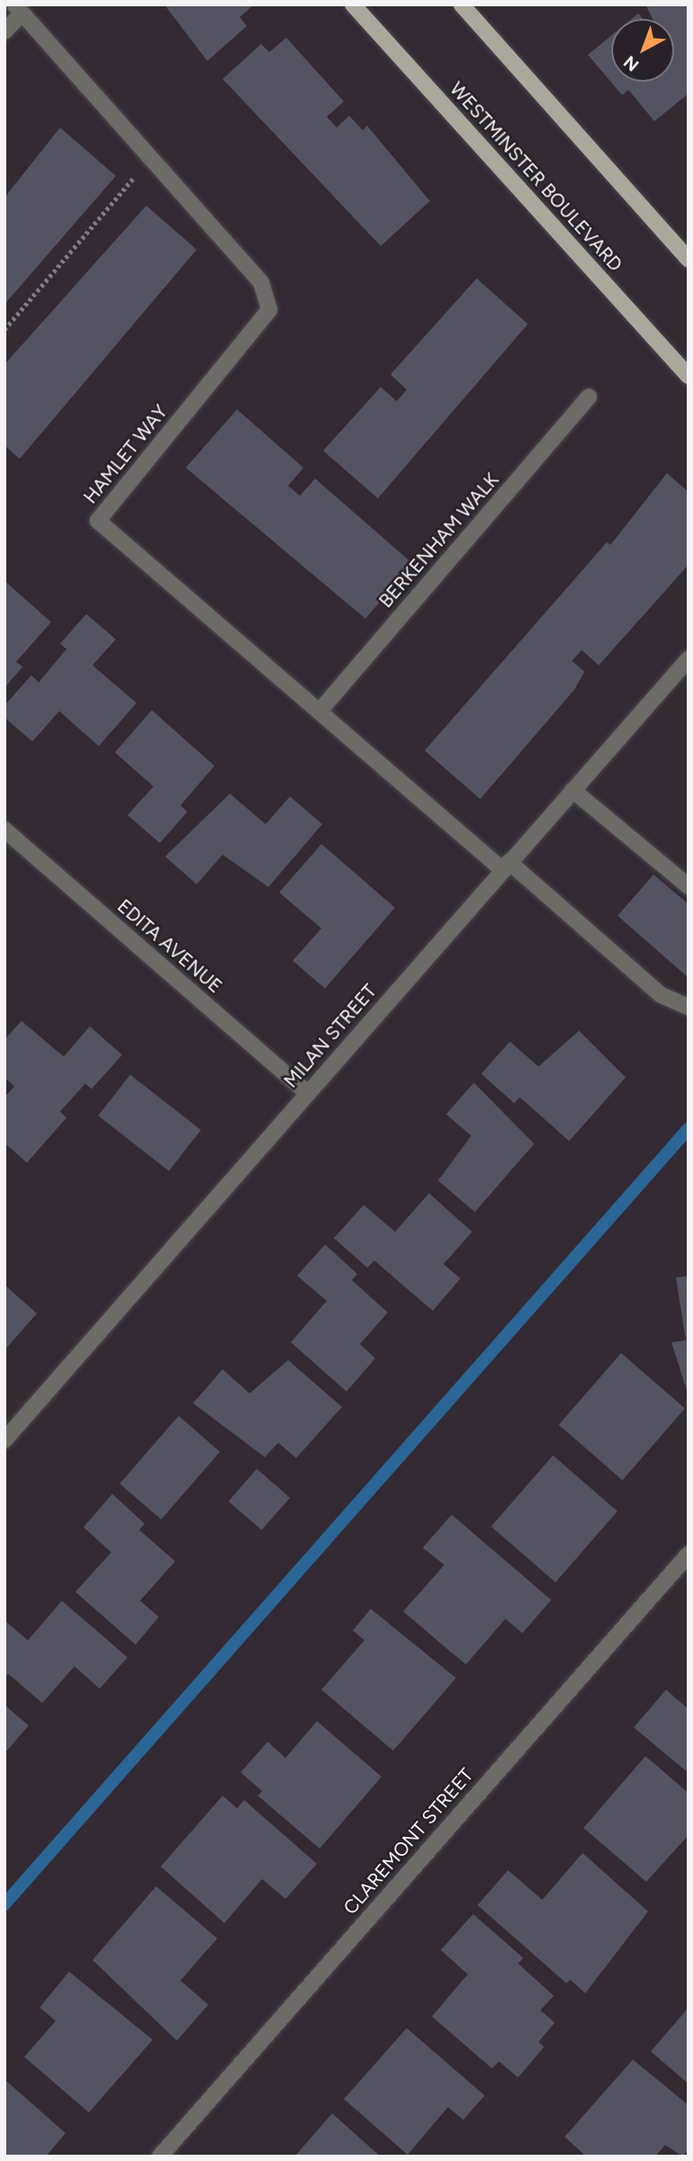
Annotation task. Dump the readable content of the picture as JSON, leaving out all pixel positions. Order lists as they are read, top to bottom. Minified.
{"streets":{"main road":["WESTMINSTER BOULEVARD"],"street":["HAMLET WAY","BERKENHAM WALK","EDITA AVENUE","MILAN STREET","CLAREMONT STREET"]},"crossings":[["HAMLET WAY","BERKENHAM WALK"],["HAMLET WAY","MILAN STREET"],["EDITA AVENUE","MILAN STREET"]],"north":"bottom left"}
